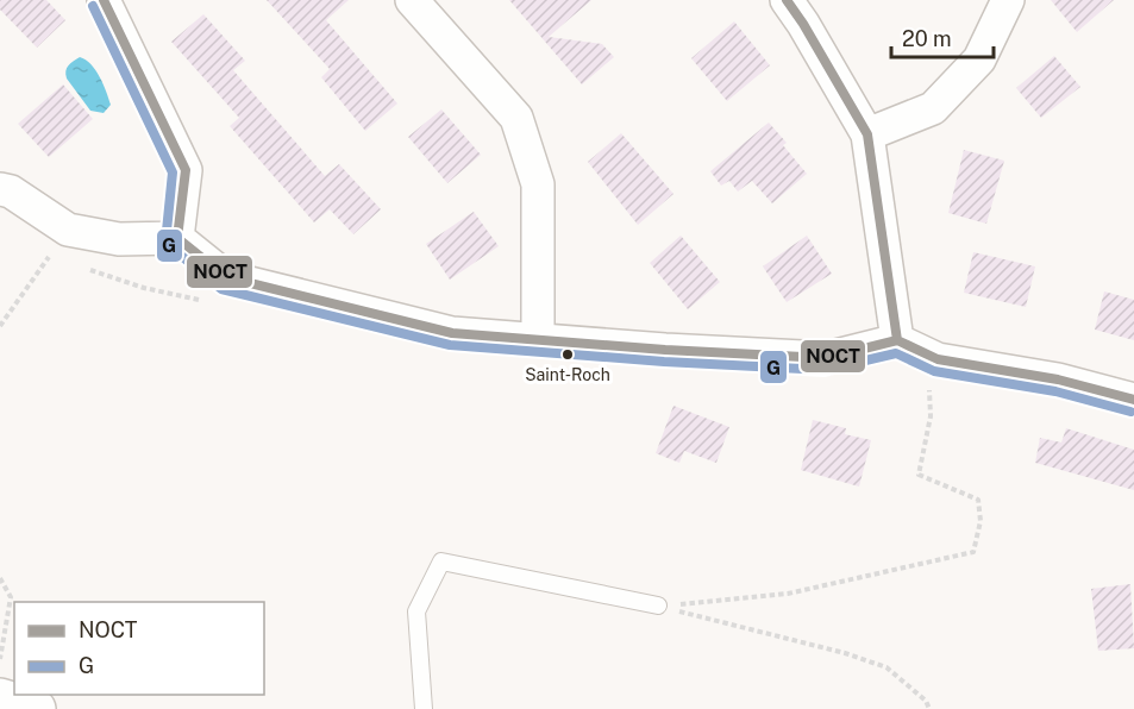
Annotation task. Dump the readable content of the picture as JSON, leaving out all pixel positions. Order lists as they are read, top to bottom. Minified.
{"places":["Saint-Roch"],"lines":["transit line NOCT","transit line G"],"legend":["NOCT","G"],"scale_bar":"20 m"}
